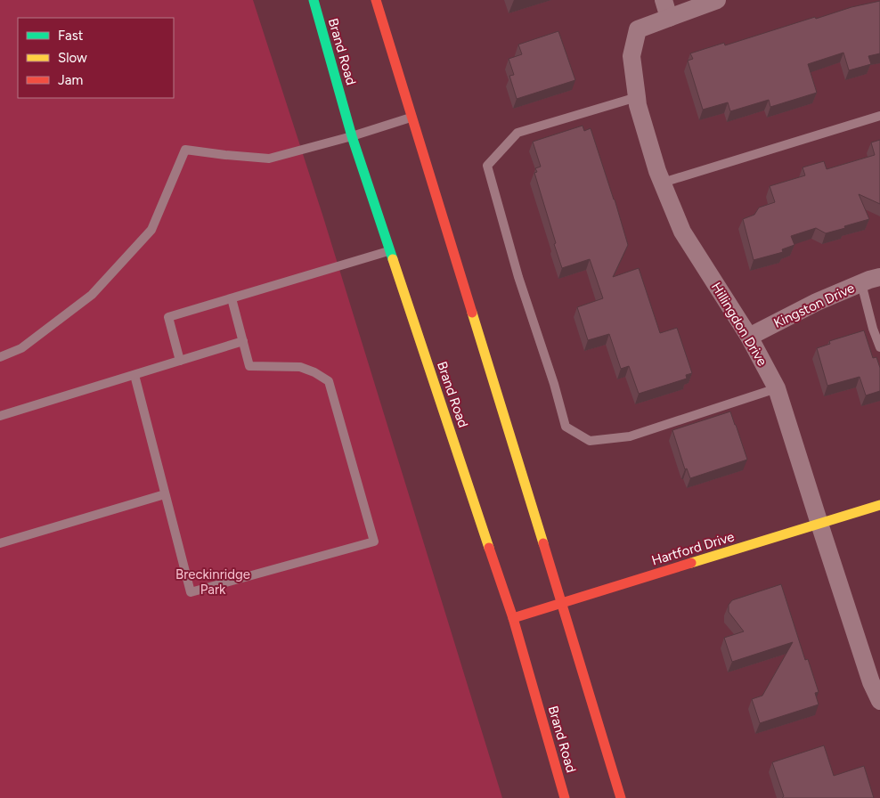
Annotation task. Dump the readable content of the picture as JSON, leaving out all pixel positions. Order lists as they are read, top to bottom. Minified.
{"streets":{"main road":["Brand Road","Hartford Drive"],"street":["Kingston Drive","Hillingdon Drive"]},"crossings":[["Brand Road","Hartford Drive"],["Kingston Drive","Hillingdon Drive"],["Hillingdon Drive","Hartford Drive"]],"parks":["Breckinridge Park"],"legend":["Fast","Slow","Jam"]}
